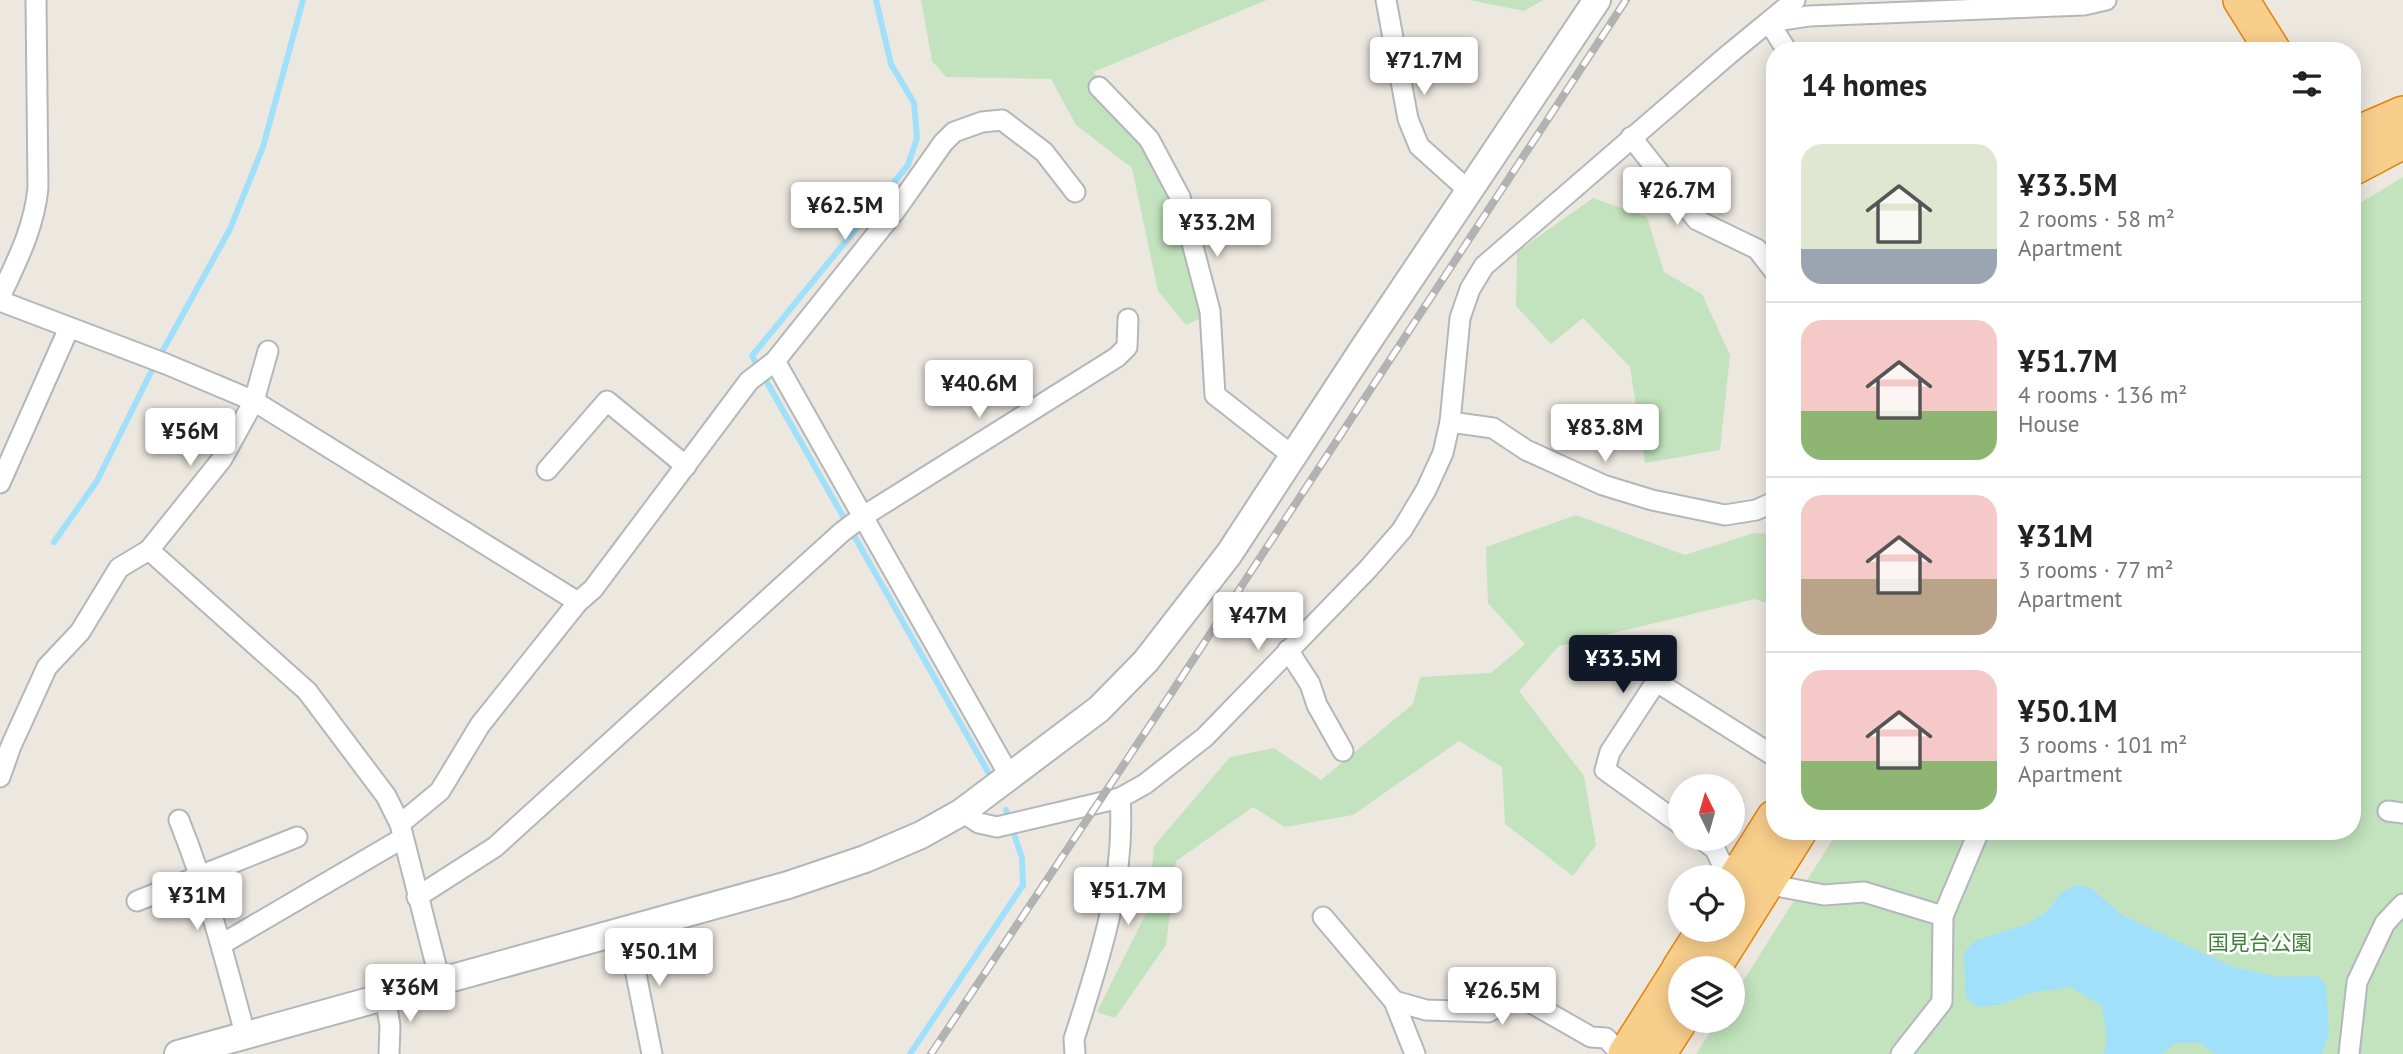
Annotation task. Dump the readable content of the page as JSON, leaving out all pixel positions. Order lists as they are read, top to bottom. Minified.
{"parks":["国見台公園"],"north":"top","page":{"price":["¥71.7M","¥26.7M","¥62.5M","¥33.2M","¥40.6M","¥83.8M","¥56M","¥47M","¥33.5M","¥51.7M","¥31M","¥50.1M","¥36M","¥26.5M"],"heading":"14 homes","list":[{"name":"¥33.5M","note":"2 rooms · 58 m² · Apartment"},{"name":"¥51.7M","note":"4 rooms · 136 m² · House"},{"name":"¥31M","note":"3 rooms · 77 m² · Apartment"},{"name":"¥50.1M","note":"3 rooms · 101 m² · Apartment"}]}}
